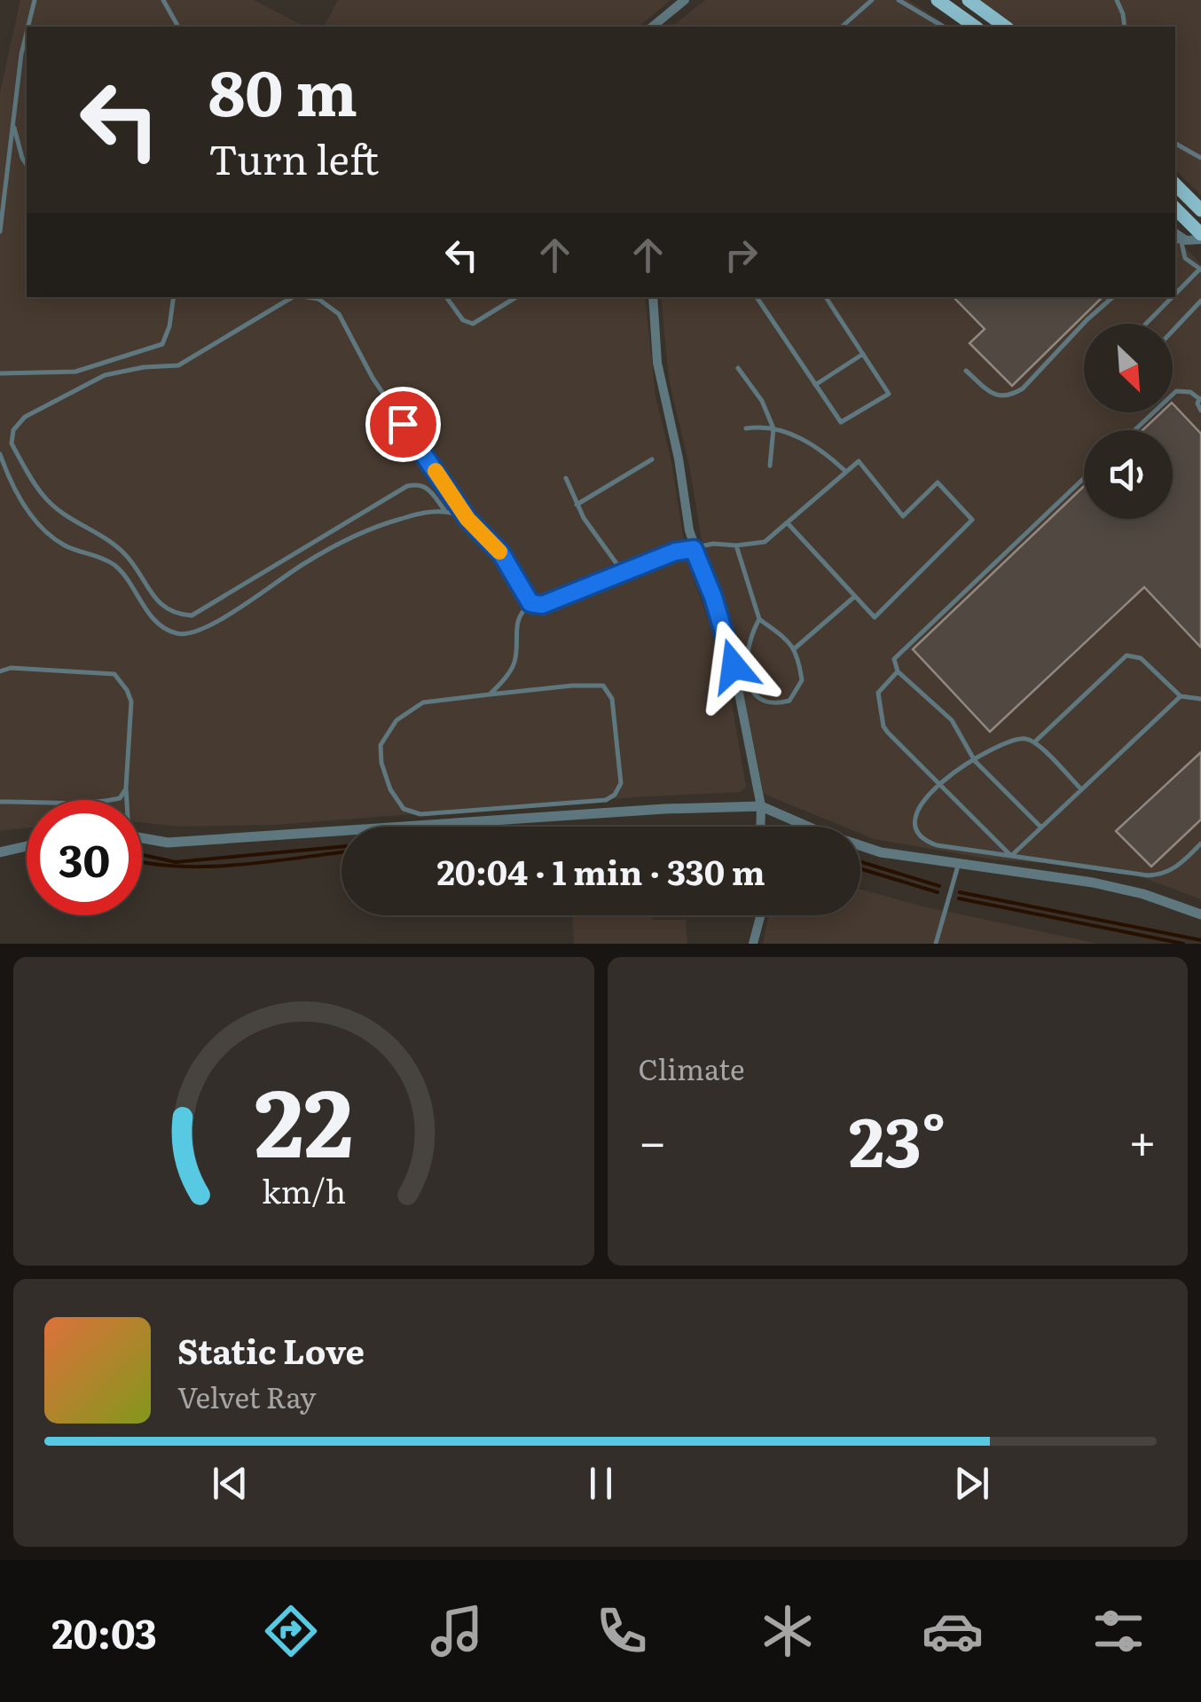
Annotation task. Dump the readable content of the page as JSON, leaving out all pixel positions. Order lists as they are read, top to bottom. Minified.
{"north":"bottom right","page":{"turn":["80 m","Turn left"],"limit":"30","trip":"20:04 · 1 min · 330 m","tile":"Climate","heat":["−","23°","+"],"song":["Static Love","Velvet Ray"],"tabs":"20:03","gauge":["22","km/h"]}}
